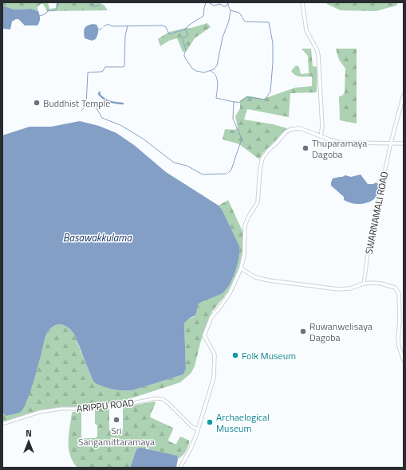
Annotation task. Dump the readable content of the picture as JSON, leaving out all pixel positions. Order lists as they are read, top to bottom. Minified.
{"streets":{"street":["SWARNAMALI ROAD","ARIPPU ROAD"]},"water":["Basawakkulama"],"places":["Buddhist Temple","Thuparamaya Dagoba","Ruwanwelisaya Dagoba","Folk Museum","Sri Sangamittaramaya","Archaelogical Museum"],"north":"top"}
